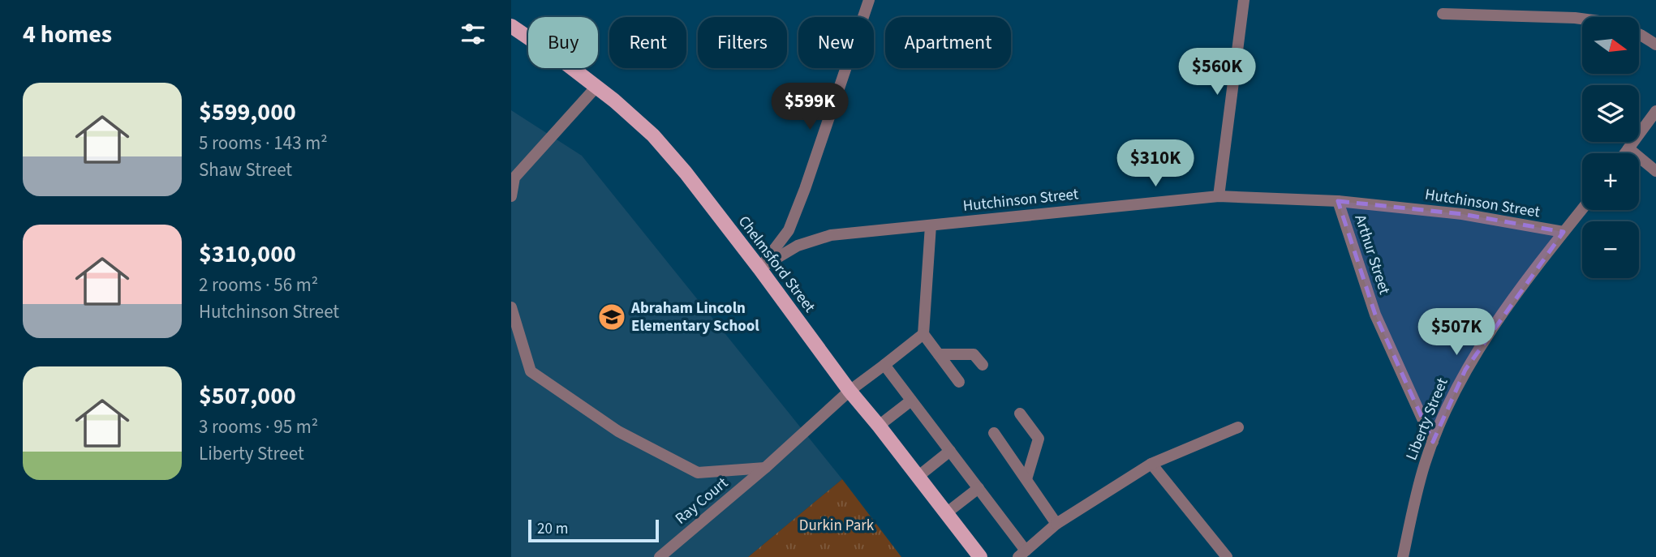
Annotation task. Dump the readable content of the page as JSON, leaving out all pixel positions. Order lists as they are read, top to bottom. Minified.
{"streets":{"main road":["Chelmsford Street"],"street":["Hutchinson Street","Arthur Street","Liberty Street","Ray Court"]},"crossings":[["Hutchinson Street","Arthur Street"],["Hutchinson Street","Chelmsford Street"],["Hutchinson Street","Liberty Street"],["Arthur Street","Liberty Street"],["Chelmsford Street","Ray Court"]],"parks":["Durkin Park"],"places":{"school or university":["Abraham Lincoln Elementary School"]},"scale_bar":"20 m","north":"right","page":{"heading":"4 homes","map_buttons":["+","−"],"chip":["Buy","Rent","Filters","New","Apartment"],"price":["$560K","$599K","$310K","$507K"],"list":[{"name":"$599,000","note":"5 rooms · 143 m² · Shaw Street"},{"name":"$310,000","note":"2 rooms · 56 m² · Hutchinson Street"},{"name":"$507,000","note":"3 rooms · 95 m² · Liberty Street"}],"scale":"20 m"}}
